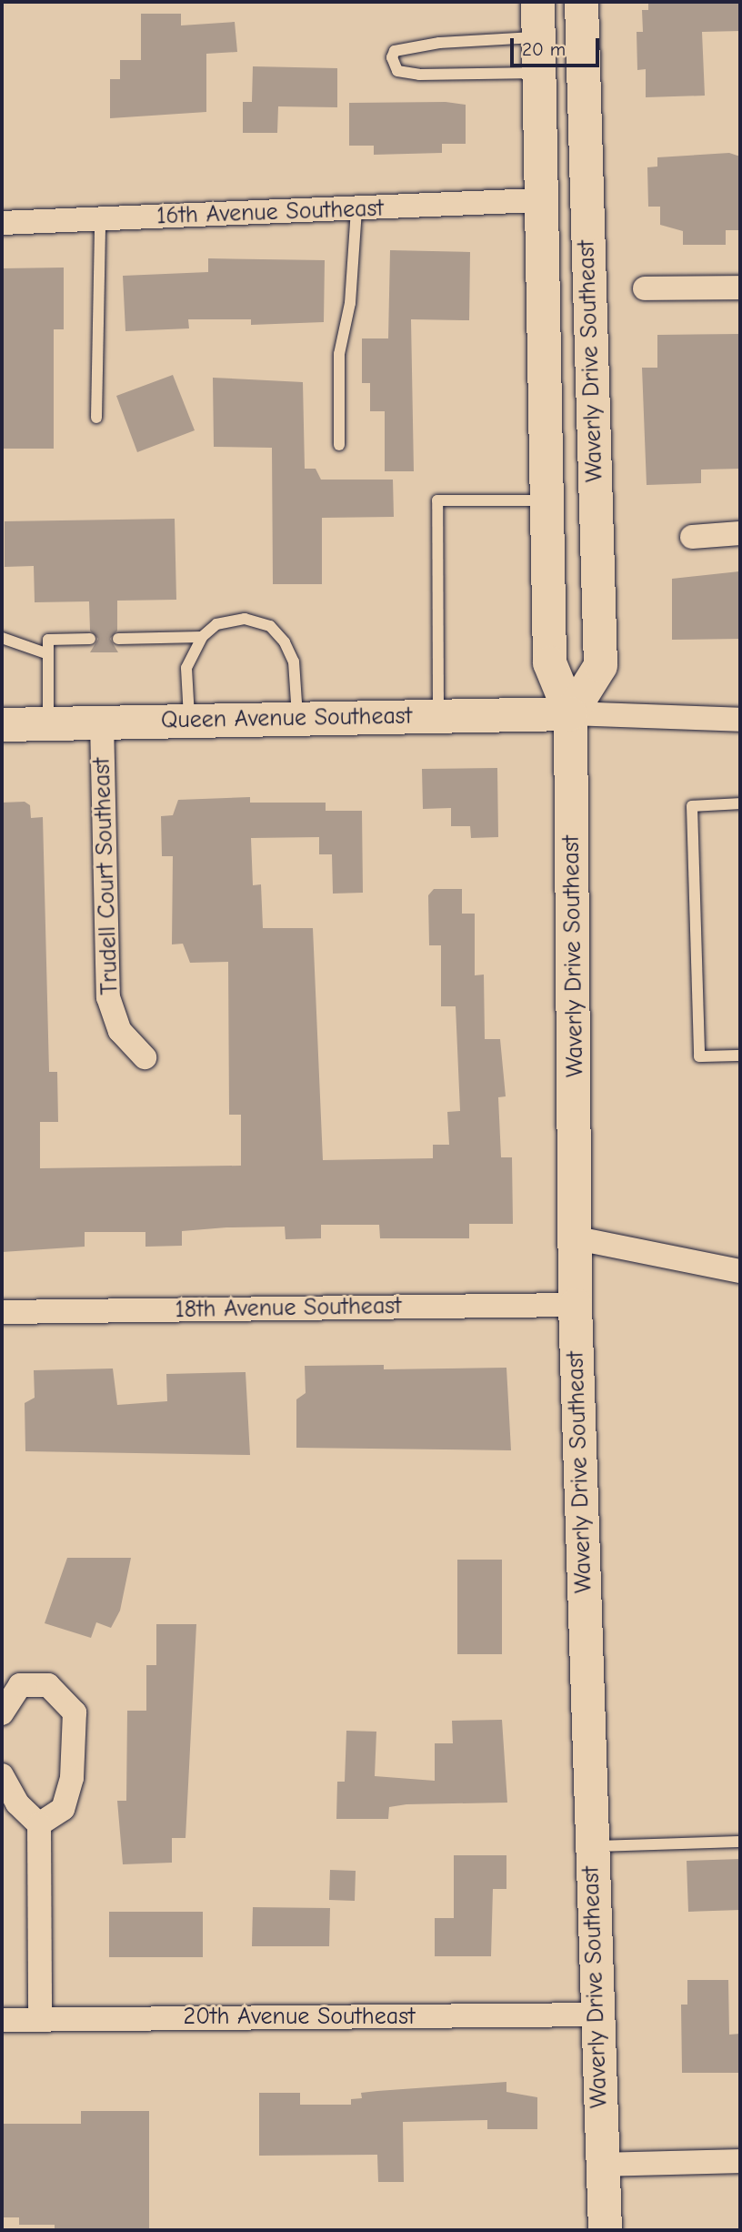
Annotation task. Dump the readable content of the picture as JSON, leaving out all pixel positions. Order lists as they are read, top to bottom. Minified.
{"streets":{"main road":["Waverly Drive Southeast","Queen Avenue Southeast"],"street":["16th Avenue Southeast","Trudell Court Southeast","18th Avenue Southeast","20th Avenue Southeast"]},"crossings":[["16th Avenue Southeast","Waverly Drive Southeast"],["Waverly Drive Southeast","Queen Avenue Southeast"],["Waverly Drive Southeast","18th Avenue Southeast"],["Waverly Drive Southeast","20th Avenue Southeast"],["Queen Avenue Southeast","Trudell Court Southeast"]],"scale_bar":"20 m"}
